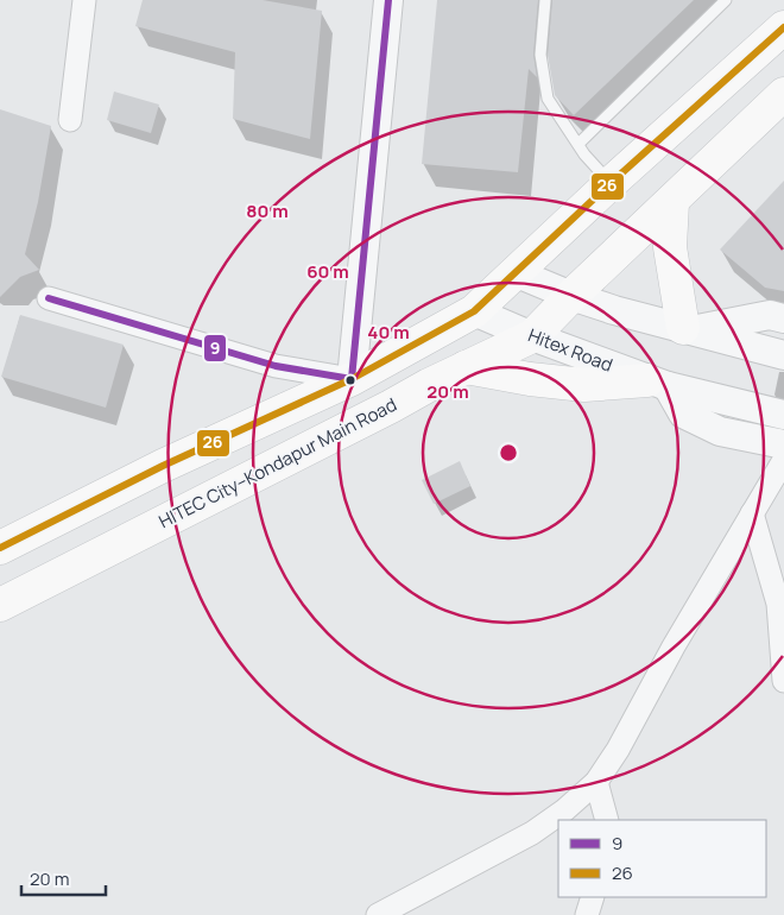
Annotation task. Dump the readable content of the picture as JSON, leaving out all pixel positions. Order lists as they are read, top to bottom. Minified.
{"streets":{"main road":["HITEC City–Kondapur Main Road"],"street":["Hitex Road"]},"crossings":[["Hitex Road","HITEC City–Kondapur Main Road"]],"lines":["transit line 9","transit line 26"],"legend":["9","26"],"scale_bar":"20 m","rings":["80 m","60 m","40 m","20 m"]}
